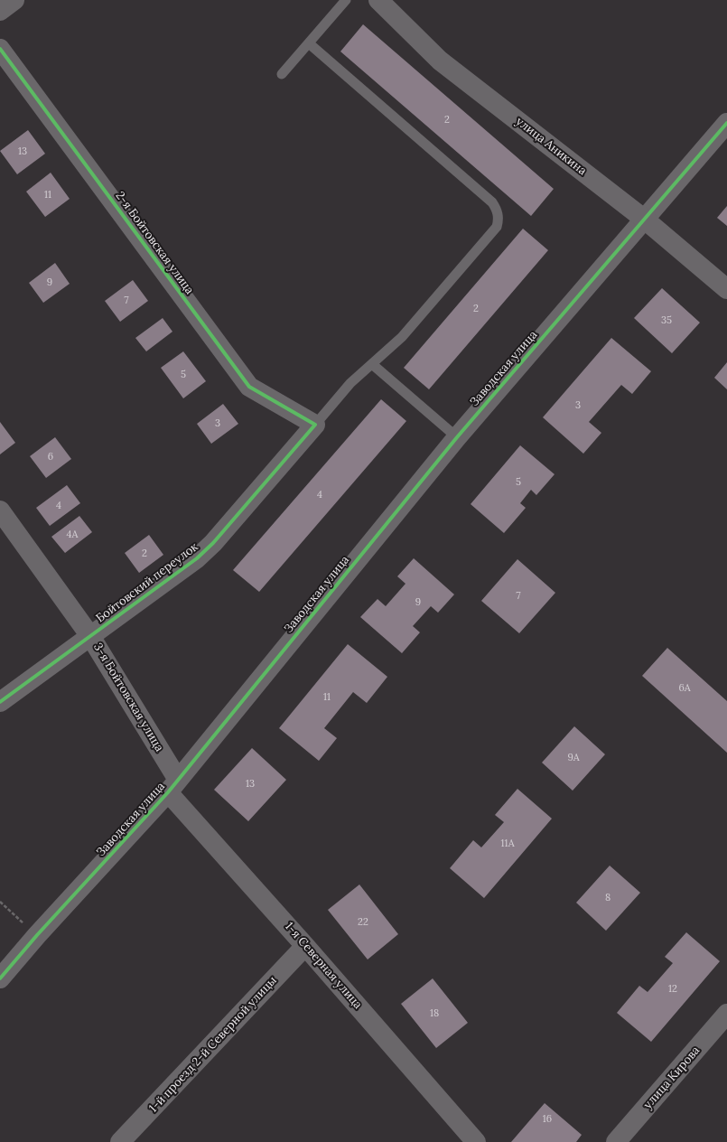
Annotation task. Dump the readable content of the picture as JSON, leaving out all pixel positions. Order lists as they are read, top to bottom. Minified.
{"streets":{"street":["улица Аникина","2-я Бойтовская улица","Заводская улица","Бойтовский переулок","3-я Бойтовская улица","1-я Северная улица","1-й проезд 2-й Северной улицы","улица Кирова"]},"crossings":[["улица Аникина","Заводская улица"],["2-я Бойтовская улица","Бойтовский переулок"],["Заводская улица","3-я Бойтовская улица"],["Заводская улица","1-я Северная улица"],["Бойтовский переулок","3-я Бойтовская улица"],["3-я Бойтовская улица","1-я Северная улица"],["1-я Северная улица","1-й проезд 2-й Северной улицы"]],"house_numbers":["2","13","11","9","7","2","35","5","3","3","6","5","4","4","4А","2","7","9","6А","11","9А","13","11А","8","22","12","18","16"]}
